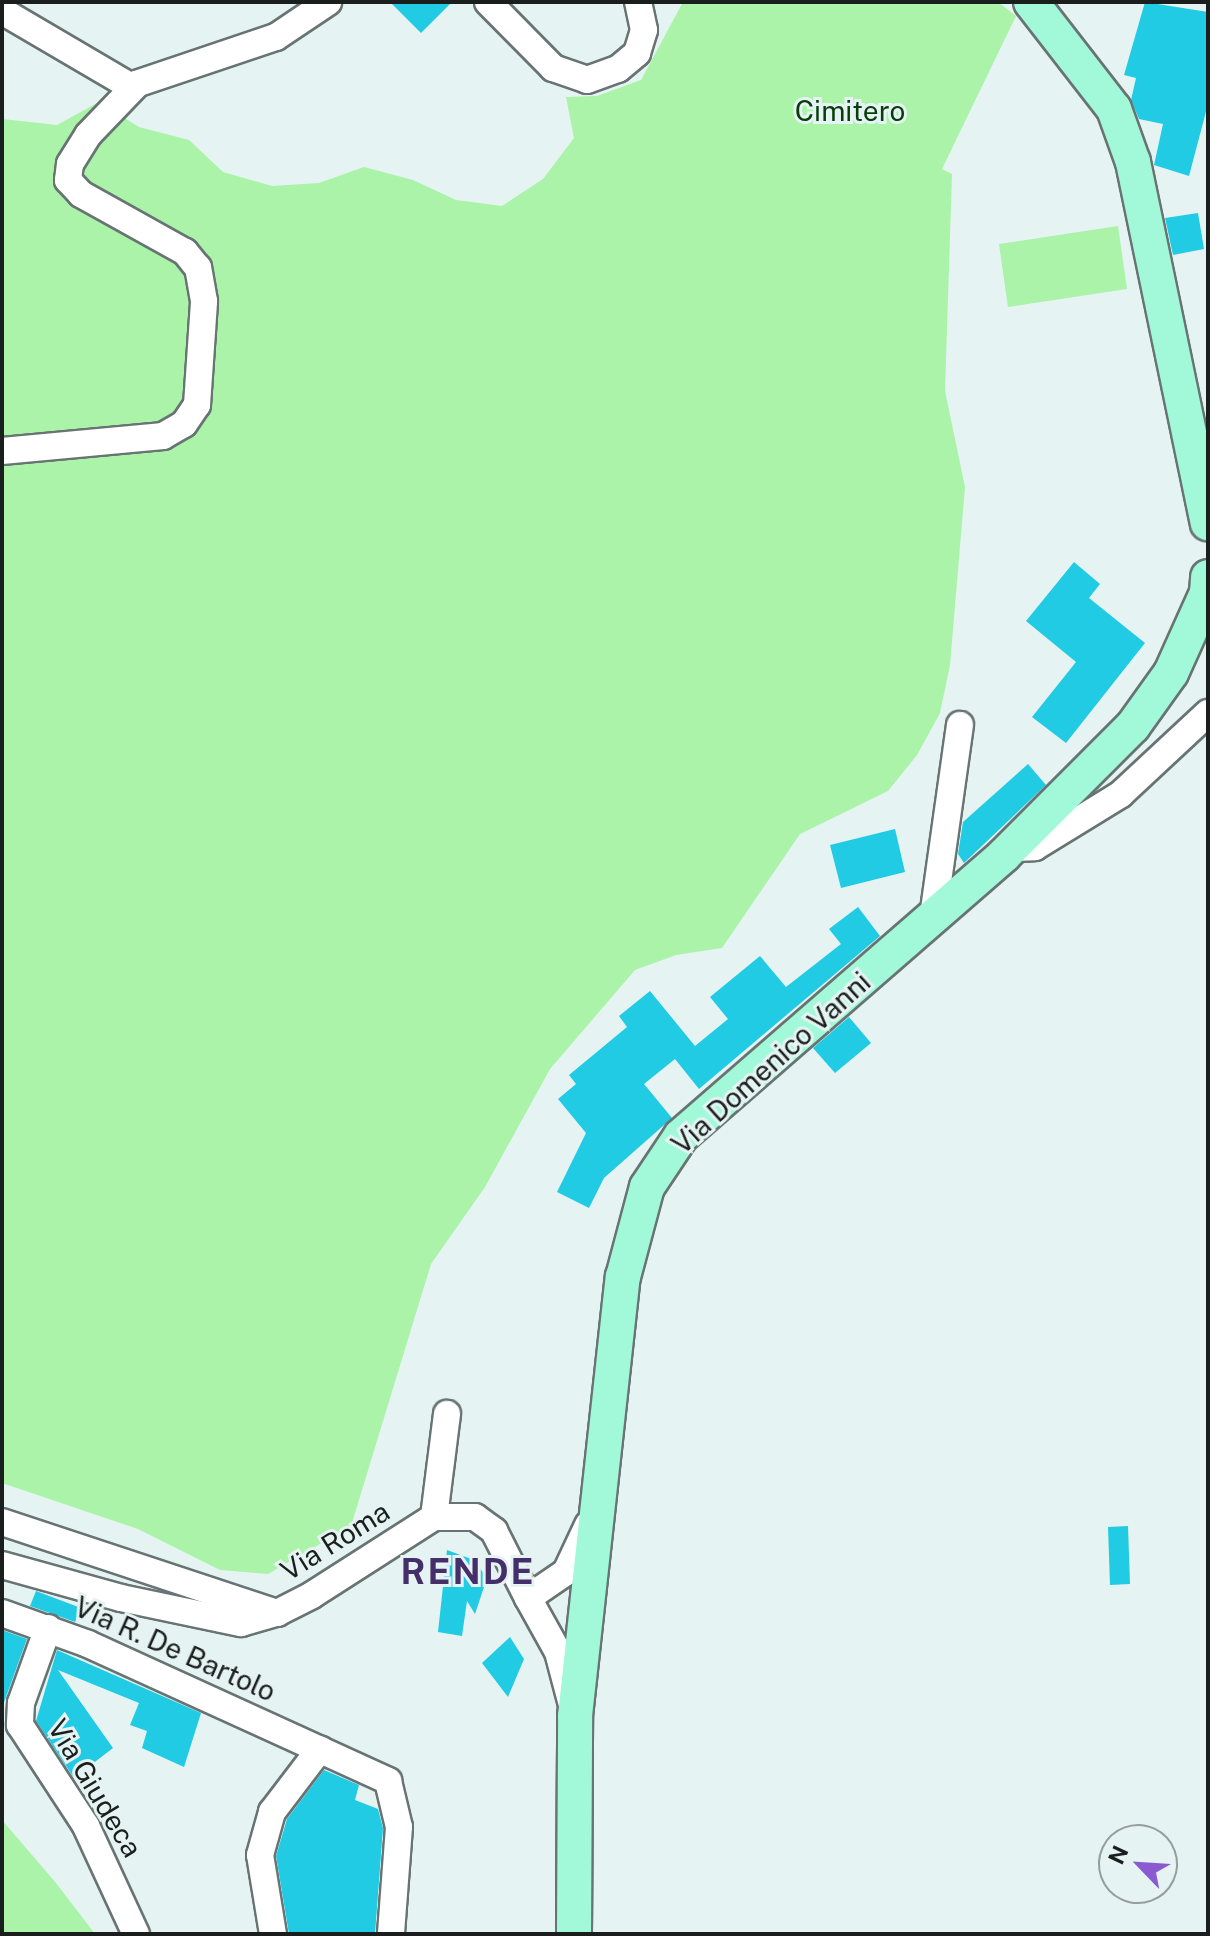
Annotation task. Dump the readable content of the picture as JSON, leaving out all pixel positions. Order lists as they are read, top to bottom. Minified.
{"streets":{"main road":["Via Domenico Vanni"],"street":["Via Roma","Via R. De Bartolo","Via Giudeca"]},"crossings":[["Via Domenico Vanni","Via Roma"],["Via R. De Bartolo","Via Giudeca"]],"districts":["RENDE"],"parks":["Cimitero"],"north":"top left"}
